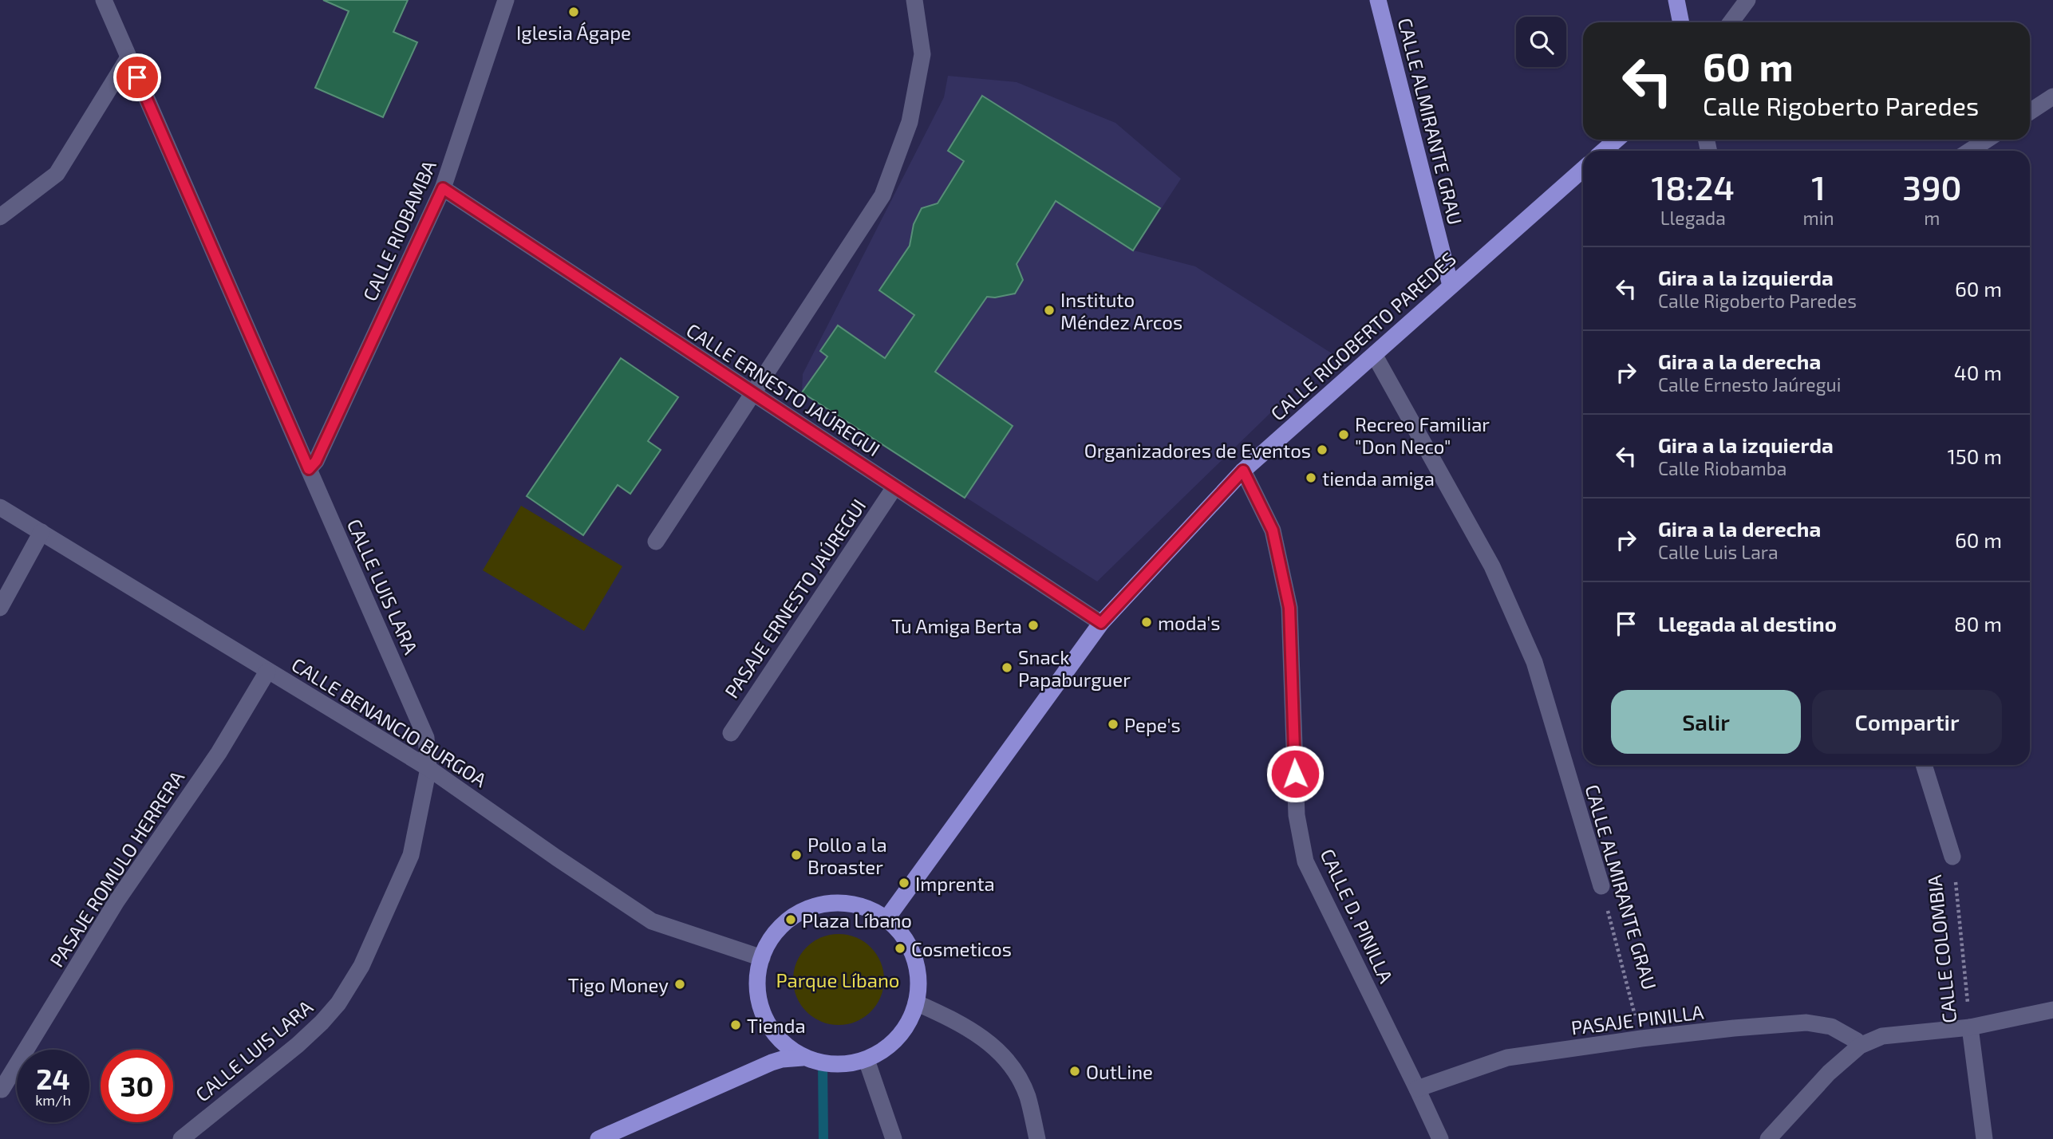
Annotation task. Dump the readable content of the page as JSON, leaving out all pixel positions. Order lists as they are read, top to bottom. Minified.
{"streets":{"main road":["CALLE ALMIRANTE GRAU","CALLE RIGOBERTO PAREDES"],"street":["CALLE RIOBAMBA","CALLE ERNESTO JAÚREGUI","CALLE LUIS LARA","PASAJE ERNESTO JAÚREGUI","CALLE BENANCIO BURGOA","PASAJE ROMULO HERRERA","CALLE D. PINILLA","CALLE COLOMBIA","PASAJE PINILLA"]},"crossings":[["CALLE ALMIRANTE GRAU","CALLE RIGOBERTO PAREDES"],["CALLE ALMIRANTE GRAU","PASAJE PINILLA"],["CALLE RIOBAMBA","CALLE ERNESTO JAÚREGUI"],["CALLE RIOBAMBA","CALLE LUIS LARA"],["CALLE RIGOBERTO PAREDES","CALLE ERNESTO JAÚREGUI"],["CALLE RIGOBERTO PAREDES","CALLE BENANCIO BURGOA"],["CALLE RIGOBERTO PAREDES","CALLE D. PINILLA"],["CALLE ERNESTO JAÚREGUI","PASAJE ERNESTO JAÚREGUI"],["CALLE LUIS LARA","CALLE BENANCIO BURGOA"],["CALLE BENANCIO BURGOA","PASAJE ROMULO HERRERA"],["CALLE D. PINILLA","PASAJE PINILLA"]],"parks":["Parque Líbano"],"places":["Iglesia Ágape","Instituto Méndez Arcos","Recreo Familiar \"Don Neco\"","Organizadores de Eventos","tienda amiga","moda's","Tu Amiga Berta","Snack Papaburguer","Pepe's","Pollo a la Broaster","Imprenta","Plaza Líbano","Cosmeticos","Tigo Money","Tienda","OutLine"],"page":{"turn":["60 m","Calle Rigoberto Paredes"],"eta":["18:24","Llegada","1","min","390","m"],"list":[{"name":"Gira a la izquierda","note":"Calle Rigoberto Paredes","value":"60 m"},{"name":"Gira a la derecha","note":"Calle Ernesto Jaúregui","value":"40 m"},{"name":"Gira a la izquierda","note":"Calle Riobamba","value":"150 m"},{"name":"Gira a la derecha","note":"Calle Luis Lara","value":"60 m"},{"name":"Llegada al destino","value":"80 m"}],"buttons":["Salir","Compartir"],"speed":"24 km/h","limit":"30"}}
